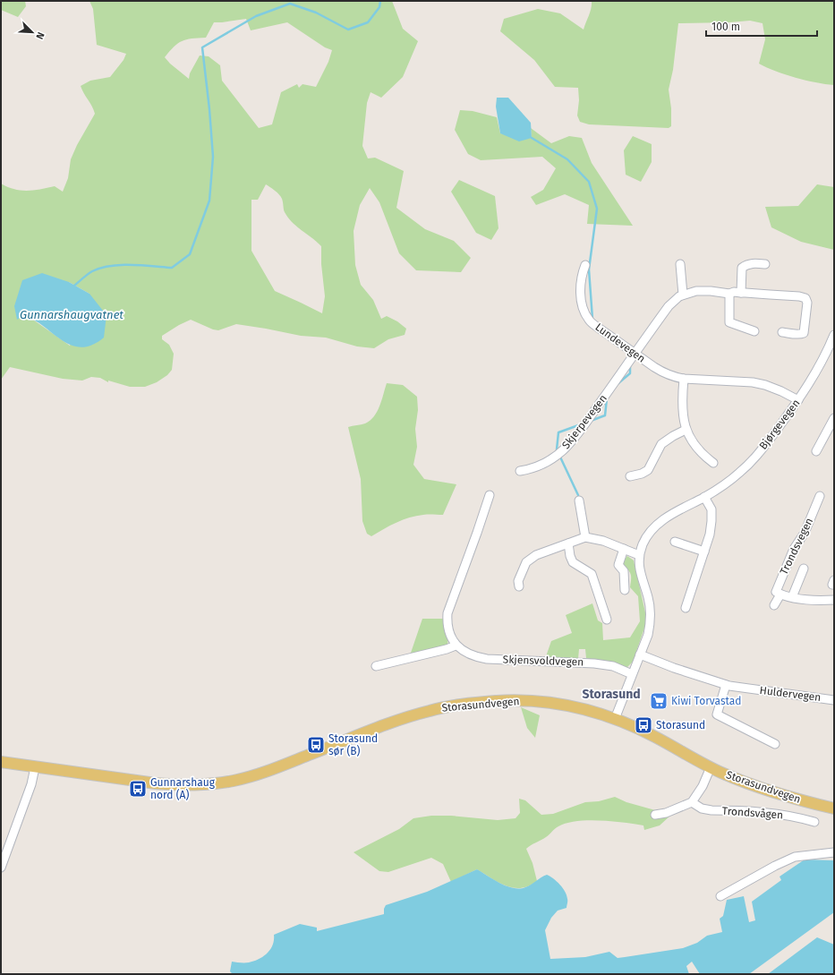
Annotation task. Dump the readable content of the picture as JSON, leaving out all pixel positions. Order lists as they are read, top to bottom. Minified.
{"streets":{"main road":["Storasundvegen"],"street":["Lundevegen","Skjerpevegen","Bjørgevegen","Trondsvegen","Skjensvoldvegen","Huldervegen","Trondsvågen"]},"crossings":[["Lundevegen","Skjerpevegen"],["Lundevegen","Bjørgevegen"],["Bjørgevegen","Skjensvoldvegen"],["Bjørgevegen","Huldervegen"],["Bjørgevegen","Storasundvegen"]],"districts":["Storasund"],"water":["Gunnarshaugvatnet"],"places":{"supermarket":["Kiwi Torvastad"],"bus stop":["Storasund","Storasund sør (B)","Gunnarshaug nord (A)"]},"scale_bar":"100 m","north":"bottom right"}
